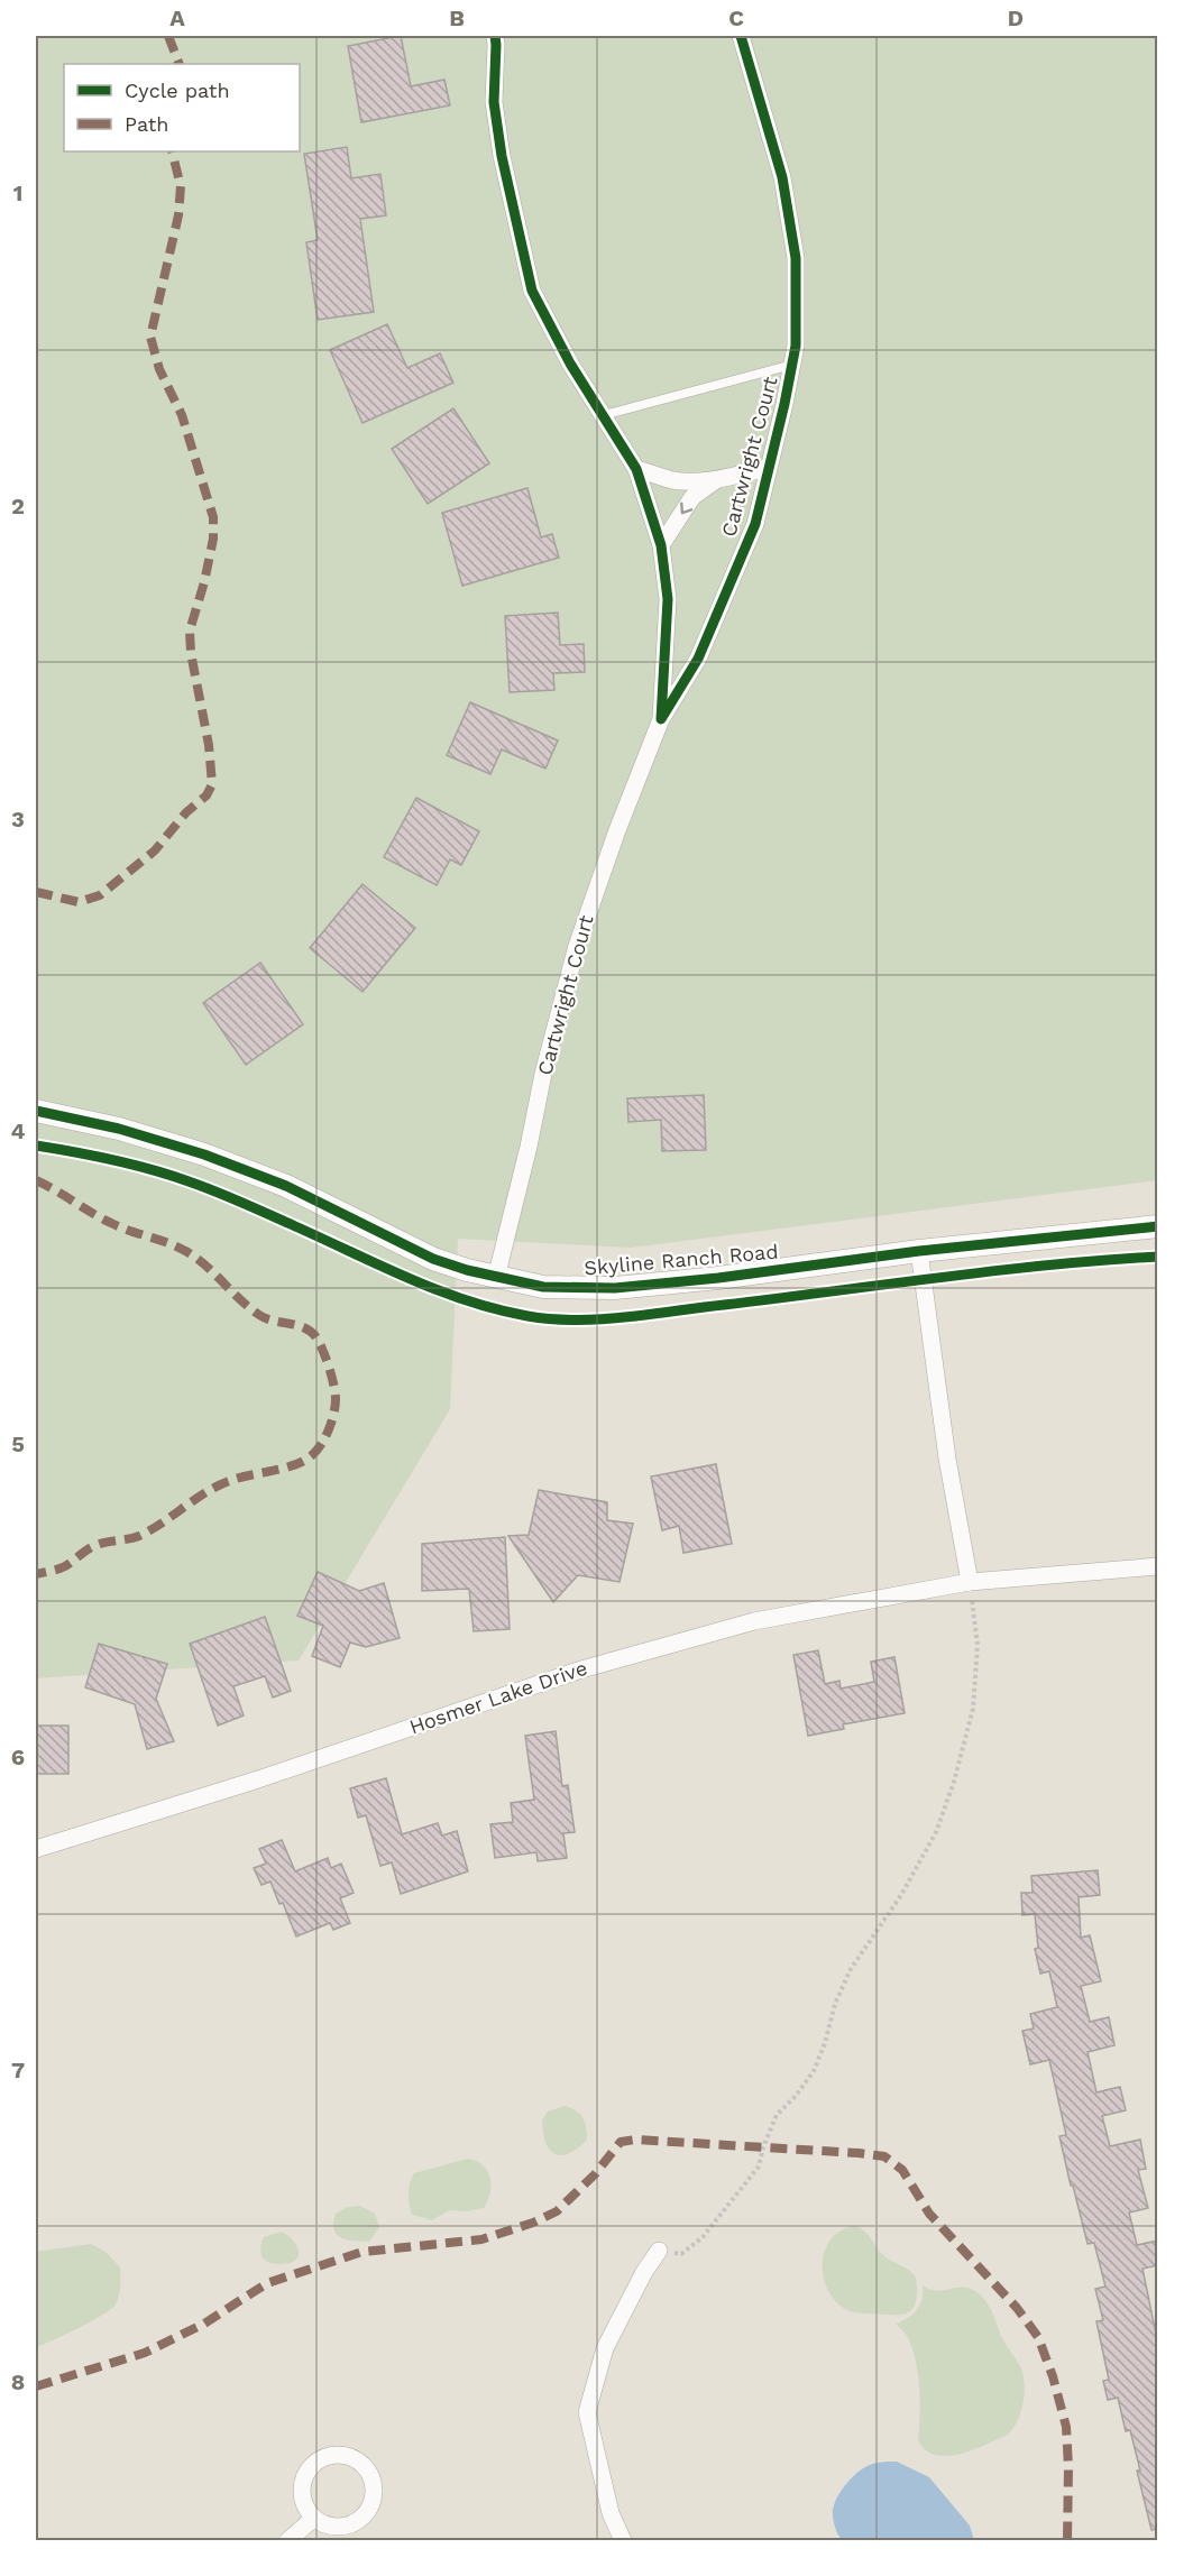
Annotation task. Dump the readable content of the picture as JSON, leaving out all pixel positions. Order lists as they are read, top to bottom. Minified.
{"streets":{"street":["Cartwright Court","Skyline Ranch Road","Hosmer Lake Drive"]},"crossings":[["Cartwright Court","Skyline Ranch Road"]],"legend":["Cycle path","Path"],"grid":{"columns":["A","B","C","D"],"rows":["1","2","3","4","5","6","7","8"]}}
